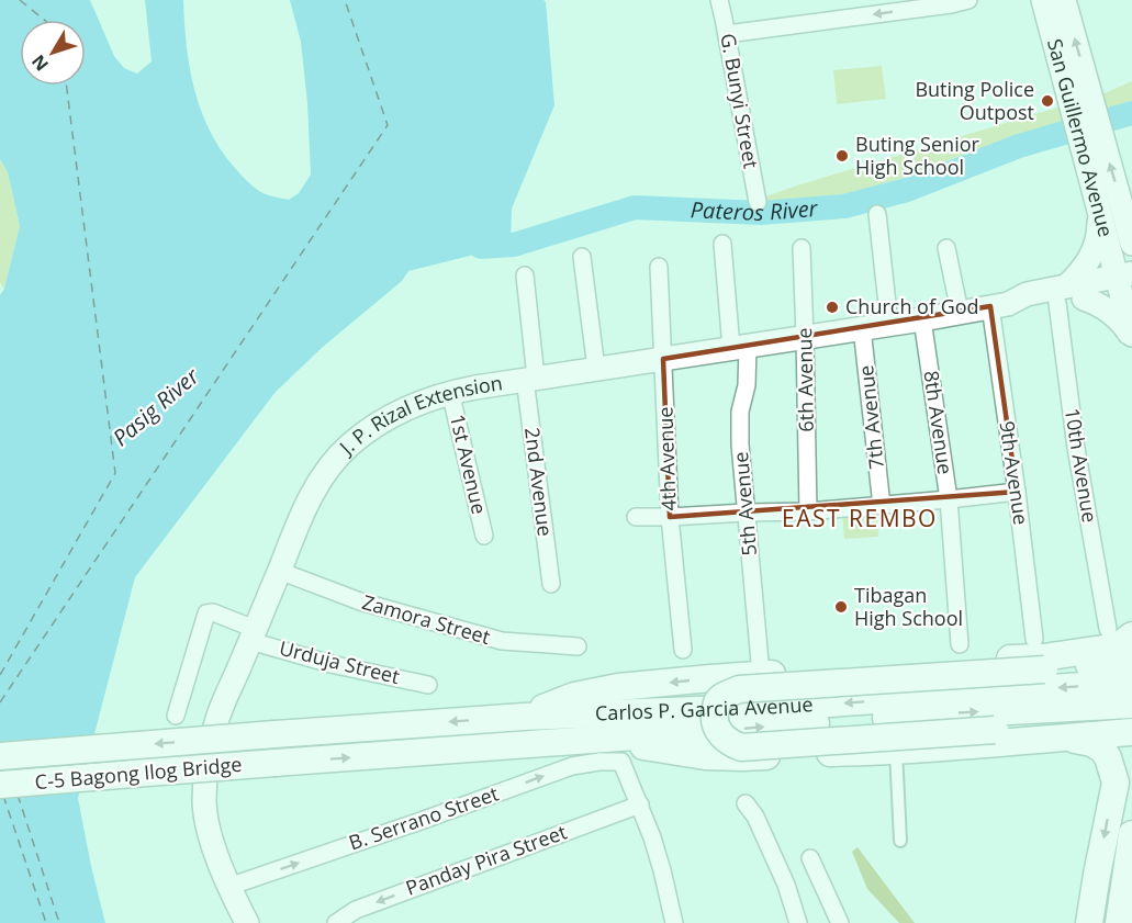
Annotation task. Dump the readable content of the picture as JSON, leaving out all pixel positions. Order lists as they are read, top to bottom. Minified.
{"streets":{"main road":["San Guillermo Avenue","J. P. Rizal Extension","Carlos P. Garcia Avenue","C-5 Bagong Ilog Bridge"],"street":["G. Bunyi Street","6th Avenue","7th Avenue","8th Avenue","4th Avenue","1st Avenue","10th Avenue","9th Avenue","2nd Avenue","5th Avenue","Zamora Street","Urduja Street","B. Serrano Street","Panday Pira Street"]},"crossings":[["San Guillermo Avenue","J. P. Rizal Extension"],["6th Avenue","J. P. Rizal Extension"],["7th Avenue","J. P. Rizal Extension"],["J. P. Rizal Extension","8th Avenue"],["J. P. Rizal Extension","4th Avenue"],["J. P. Rizal Extension","1st Avenue"],["J. P. Rizal Extension","10th Avenue"],["J. P. Rizal Extension","9th Avenue"],["J. P. Rizal Extension","2nd Avenue"],["J. P. Rizal Extension","5th Avenue"],["J. P. Rizal Extension","Zamora Street"],["J. P. Rizal Extension","Urduja Street"],["J. P. Rizal Extension","B. Serrano Street"],["Carlos P. Garcia Avenue","C-5 Bagong Ilog Bridge"],["B. Serrano Street","Panday Pira Street"]],"one_way":["B. Serrano Street","Panday Pira Street"],"districts":["EAST REMBO"],"water":["Pateros River","Pasig River"],"places":["Buting Police Outpost","Buting Senior High School","Church of God","Tibagan High School"],"north":"bottom left"}
